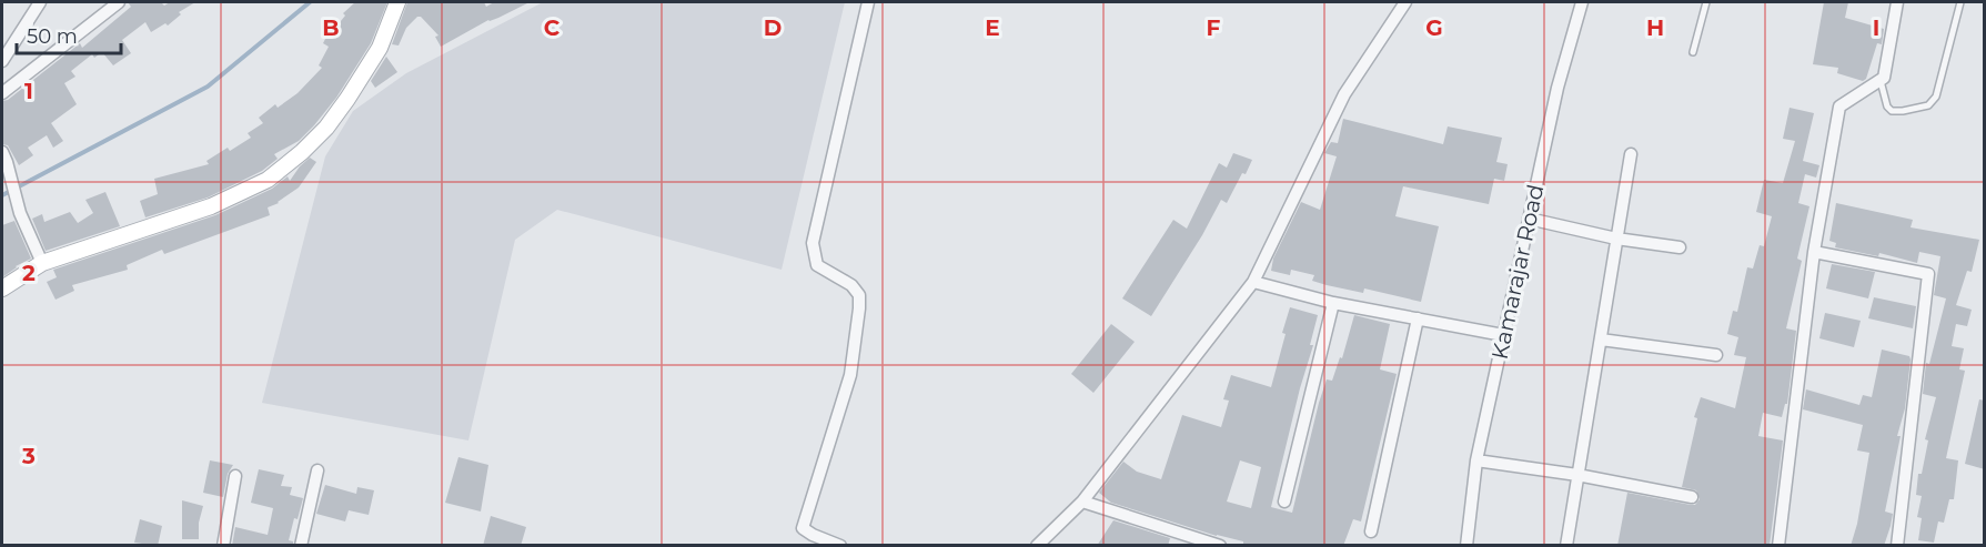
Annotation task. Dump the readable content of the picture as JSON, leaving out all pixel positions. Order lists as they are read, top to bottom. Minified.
{"streets":{"street":["Kamarajar Road"]},"scale_bar":"50 m","grid":{"columns":["B","C","D","E","F","G","H","I"],"rows":["1","2","3"]}}
